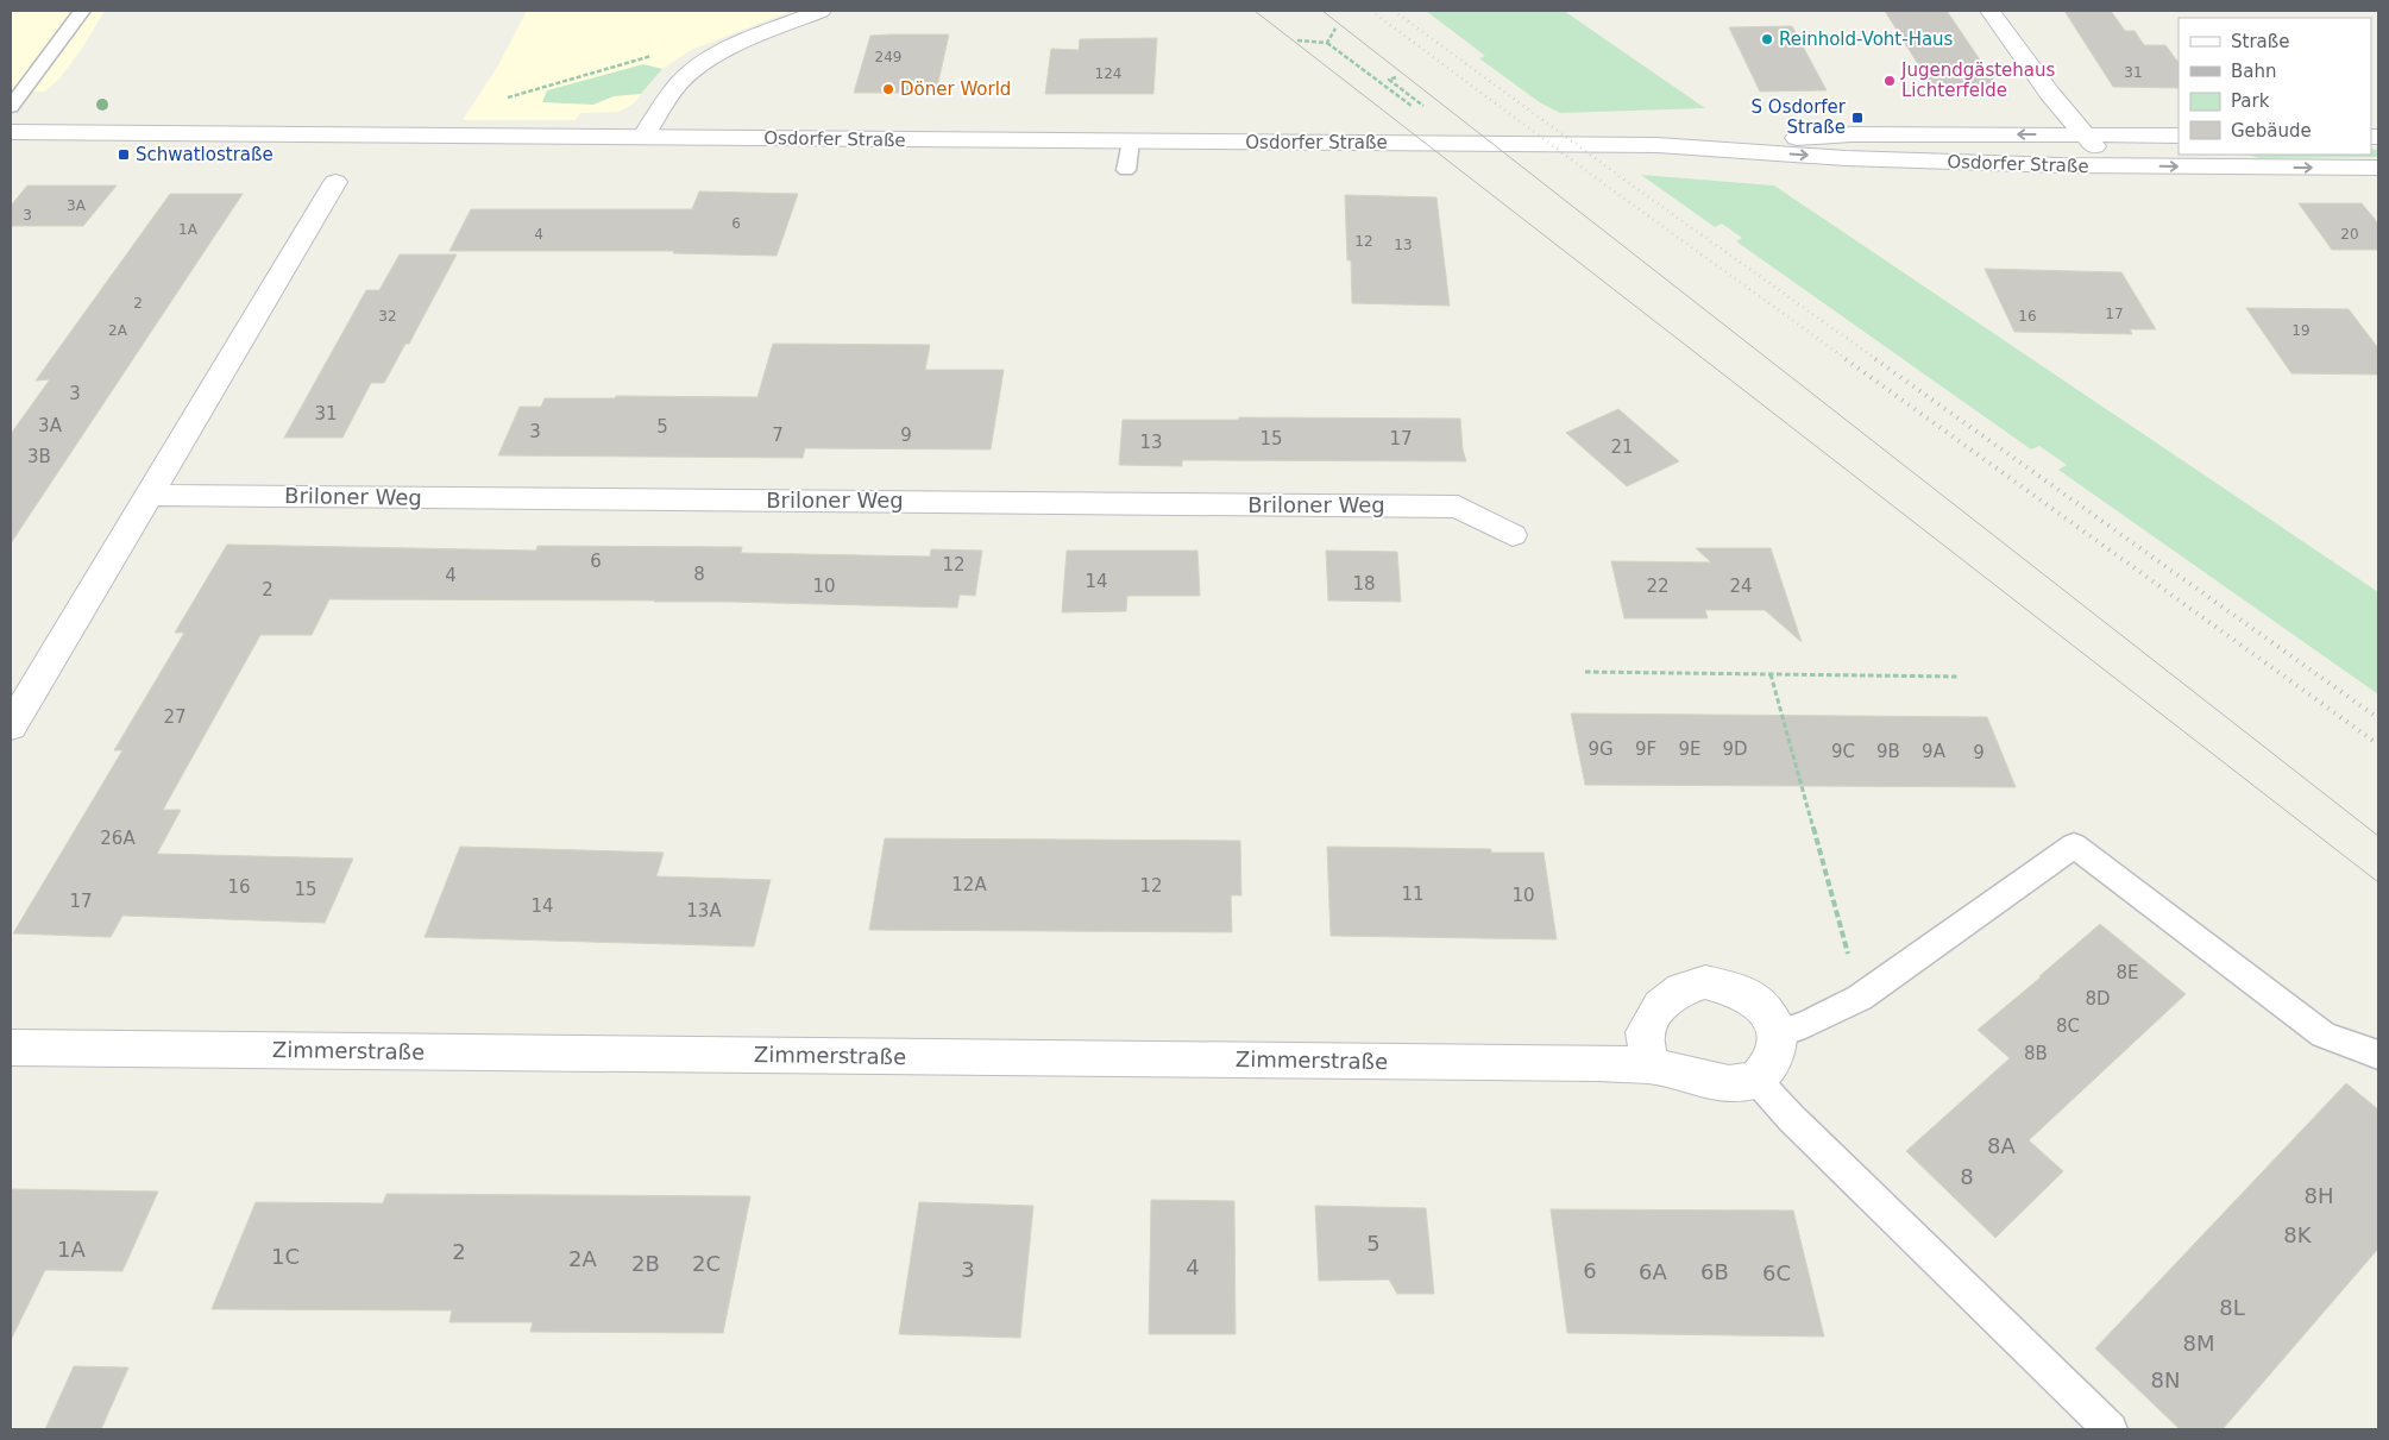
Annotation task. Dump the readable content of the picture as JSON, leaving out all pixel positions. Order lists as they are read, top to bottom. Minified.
{"streets":{"street":["Osdorfer Straße","Briloner Weg","Zimmerstraße"]},"places":{"other":["Reinhold-Voht-Haus","Jugendgästehaus Lichterfelde","Döner World"],"transit":["S Osdorfer Straße","Schwatlostraße"]},"house_numbers":["249","31","124","3A","3","6","1A","4","20","12","13","2","17","32","16","2A","19","3","31","3A","5","3","7","9","15","17","13","21","3B","6","12","8","4","14","18","10","22","24","2","27","9G","9F","9E","9D","9C","9B","9A","9","26A","12A","12","16","15","11","10","17","14","13A","8E","8D","8C","8B","8A","8","8H","8K","5","1A","2","1C","2A","2B","2C","4","3","6","6A","6B","6C","8L","8M","8N"],"legend":["Straße","Bahn","Park","Gebäude"]}
